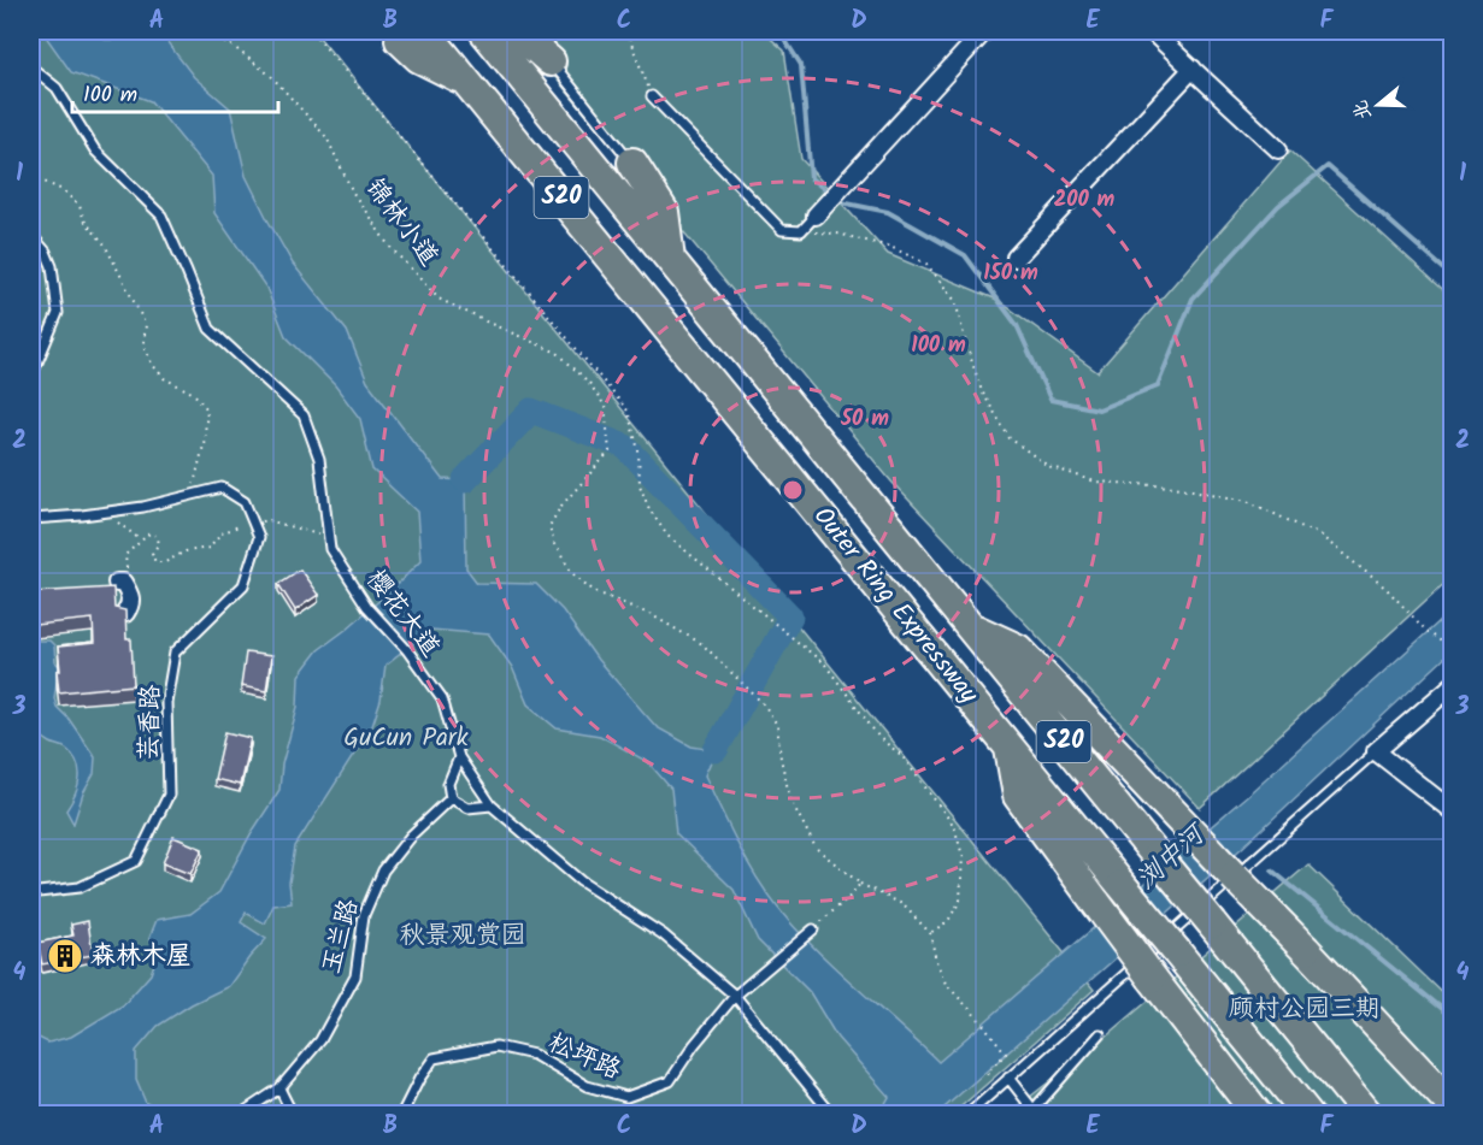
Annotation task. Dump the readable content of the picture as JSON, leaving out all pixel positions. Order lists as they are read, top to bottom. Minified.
{"streets":{"highway":["S20","Outer Ring Expressway"],"lane":["樱花大道","芸香路","玉兰路","松坪路"],"path":["锦林小道"]},"water":["浏中河"],"parks":["GuCun Park","秋景观赏园","顾村公园三期"],"places":{"building":["森林木屋"]},"scale_bar":"100 m","north":"left","grid":{"columns":["A","B","C","D","E","F"],"rows":["1","2","3","4"]},"rings":["200 m","150 m","100 m","50 m"]}
